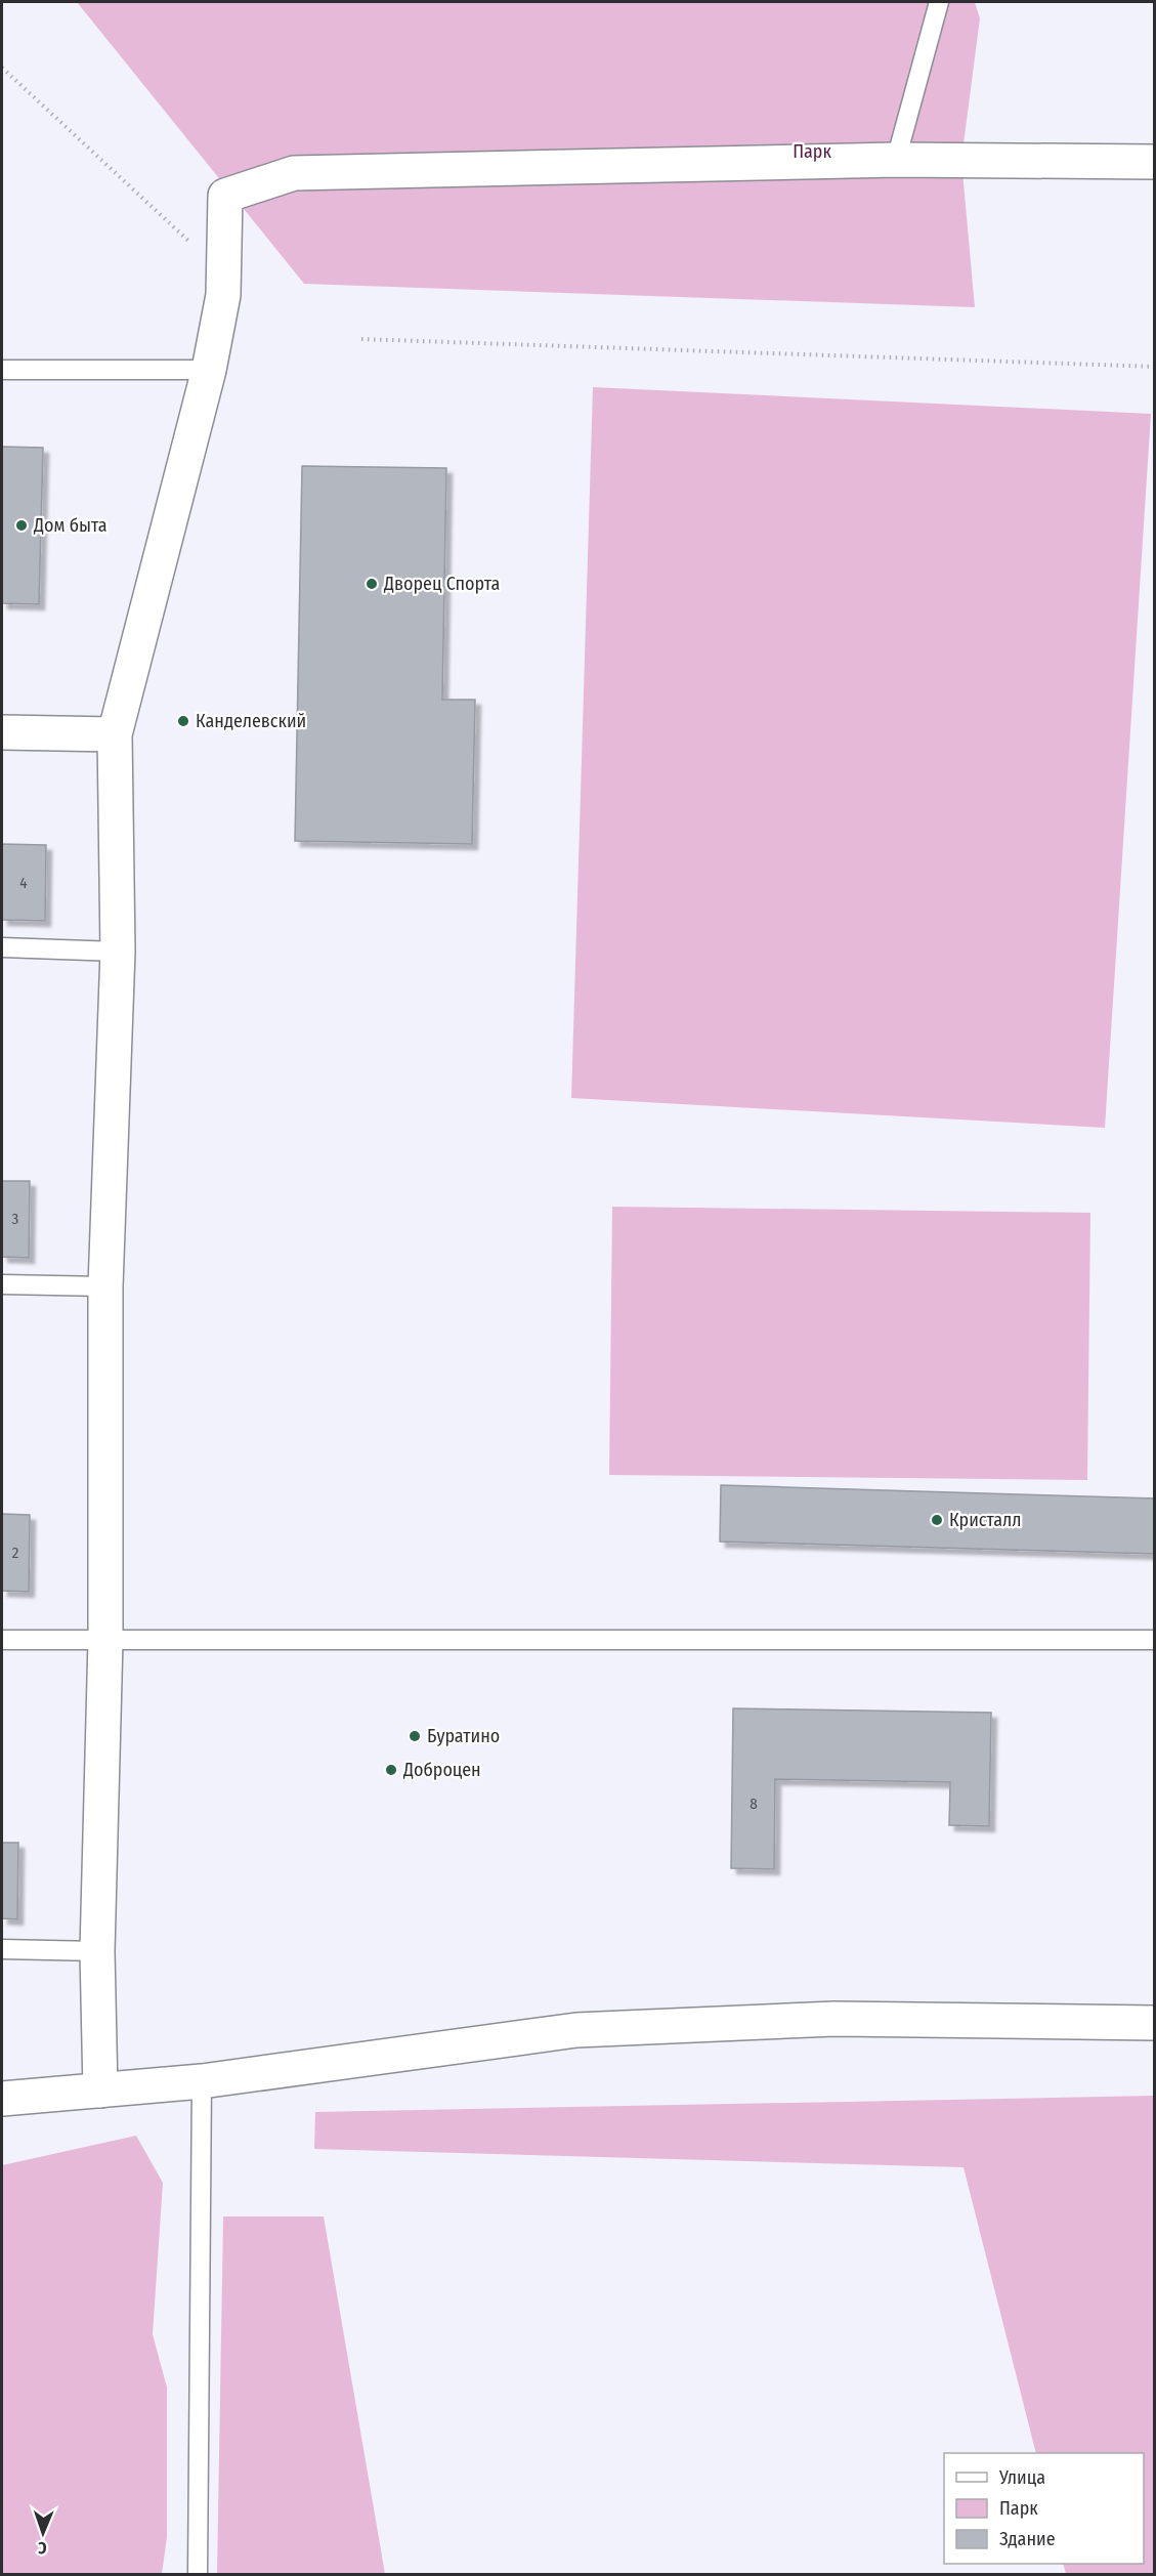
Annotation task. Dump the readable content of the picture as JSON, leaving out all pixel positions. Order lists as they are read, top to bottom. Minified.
{"parks":["Парк"],"places":["Дом быта","Дворец Спорта","Канделевский","Кристалл","Буратино","Доброцен"],"house_numbers":["4","3","2","8"],"legend":["Улица","Парк","Здание"],"north":"bottom"}
